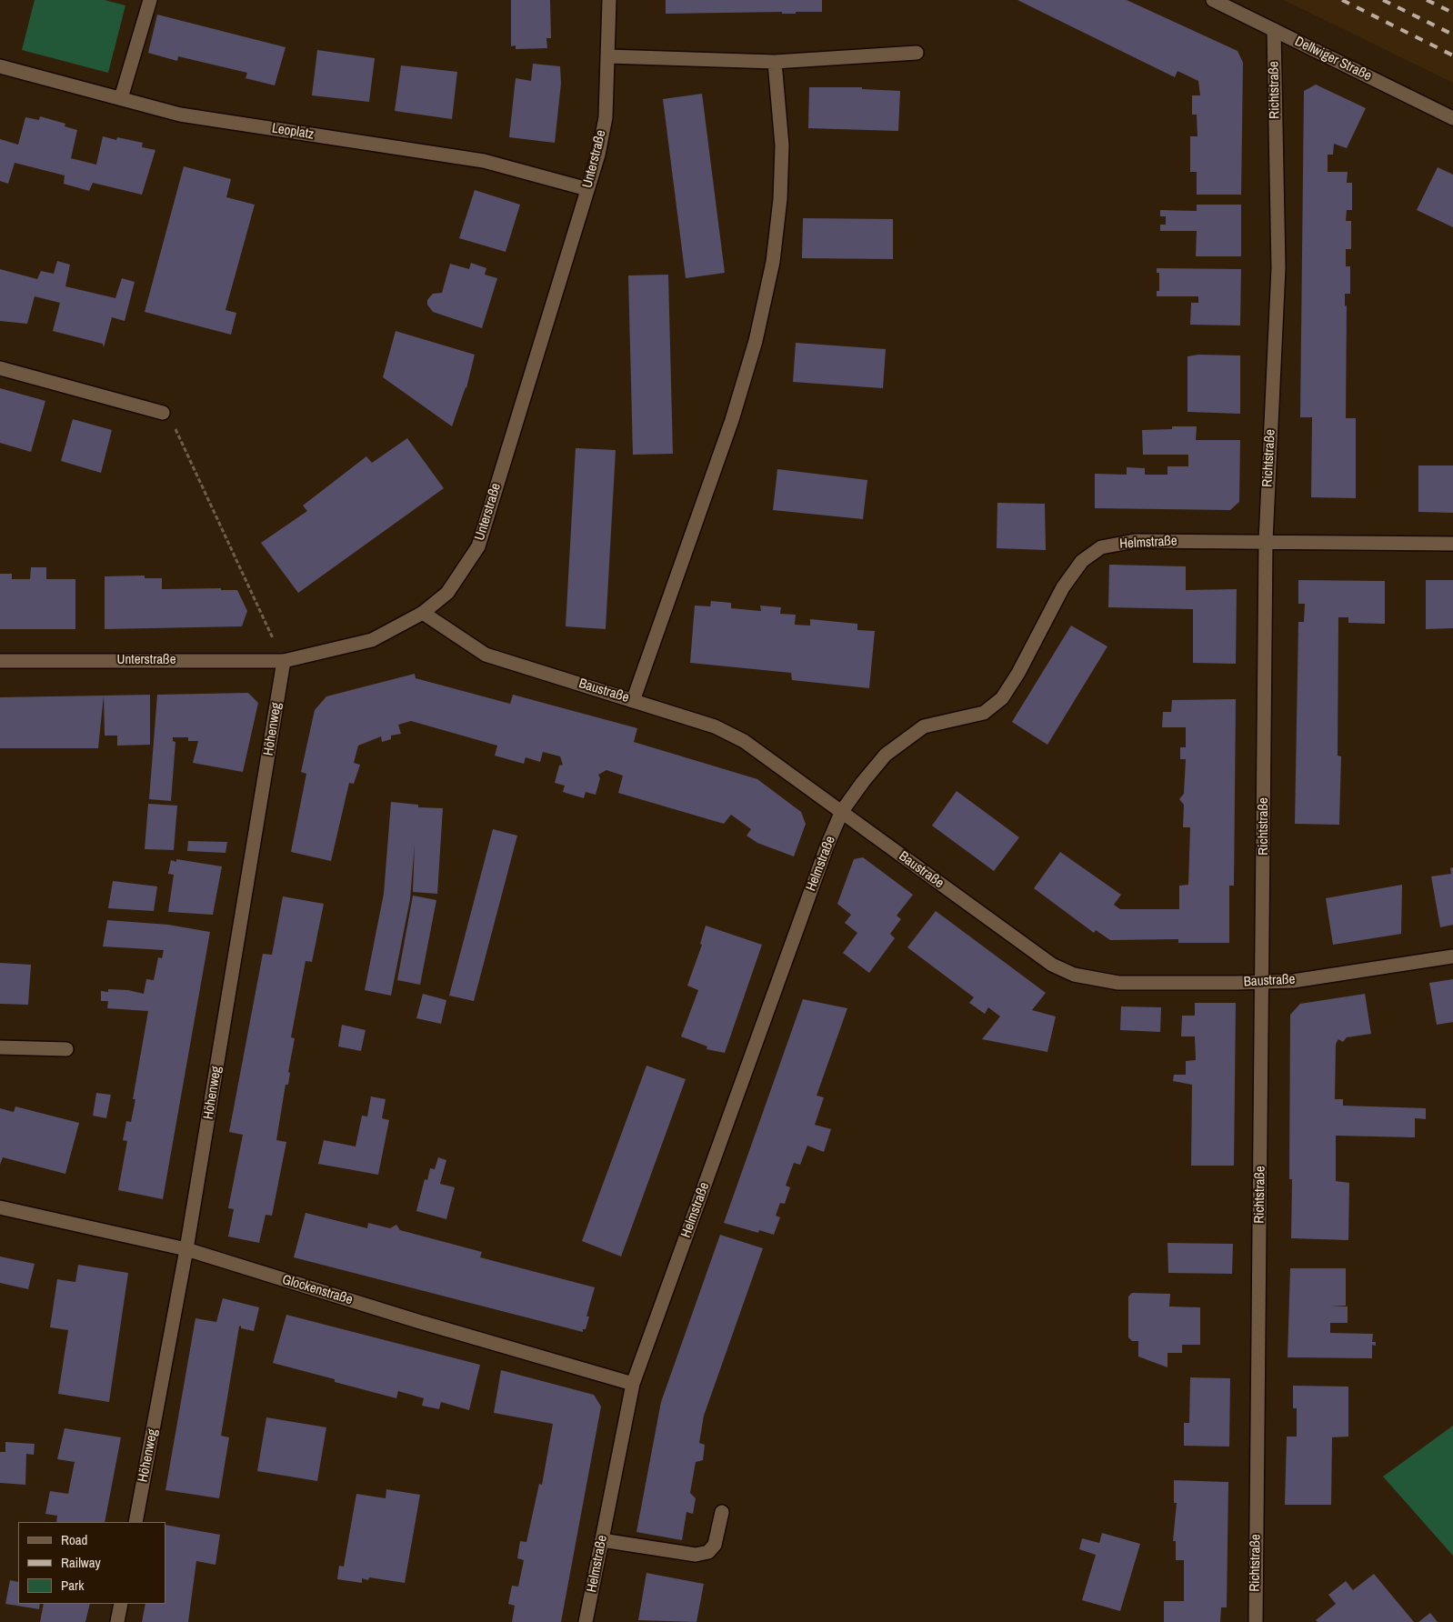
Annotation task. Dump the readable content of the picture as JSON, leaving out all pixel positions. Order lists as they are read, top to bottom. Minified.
{"streets":{"street":["Dellwiger Straße","Richtstraße","Leoplatz","Unterstraße","Helmstraße","Baustraße","Höhenweg","Glockenstraße"]},"crossings":[["Dellwiger Straße","Richtstraße"],["Richtstraße","Helmstraße"],["Richtstraße","Baustraße"],["Leoplatz","Unterstraße"],["Unterstraße","Baustraße"],["Unterstraße","Höhenweg"],["Helmstraße","Baustraße"],["Helmstraße","Glockenstraße"],["Höhenweg","Glockenstraße"]],"legend":["Road","Railway","Park"]}
